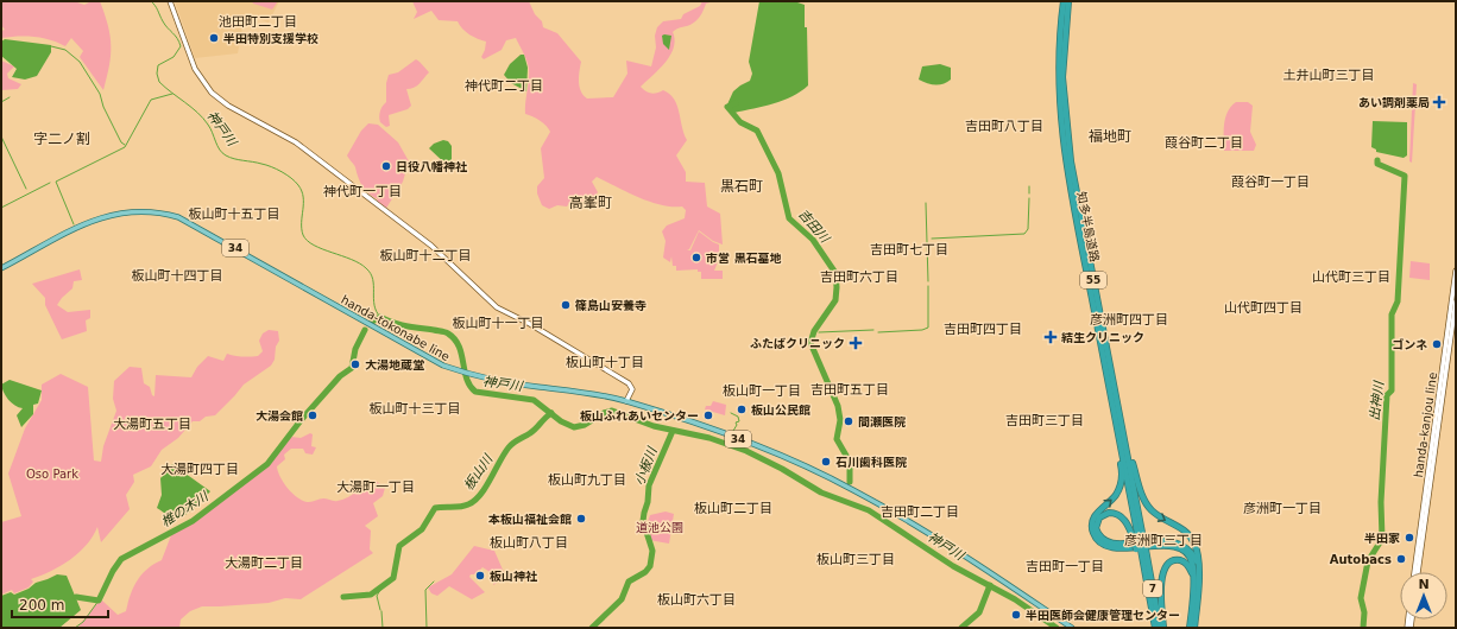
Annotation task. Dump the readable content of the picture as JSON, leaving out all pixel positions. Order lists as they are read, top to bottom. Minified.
{"streets":{"highway":["知多半島道路","55","7"],"main road":["34","handa-tokonabe line","handa-kanjou line"]},"crossings":[["知多半島道路","7"]],"districts":["池田町二丁目","土井山町三丁目","神代町二丁目","吉田町八丁目","福地町","字二ノ割","葭谷町二丁目","葭谷町一丁目","黒石町","神代町一丁目","高峯町","板山町十五丁目","吉田町七丁目","板山町十二丁目","板山町十四丁目","吉田町六丁目","山代町三丁目","山代町四丁目","彦洲町四丁目","板山町十一丁目","吉田町四丁目","板山町十丁目","吉田町五丁目","板山町一丁目","板山町十三丁目","吉田町三丁目","大湯町五丁目","大湯町四丁目","板山町九丁目","大湯町一丁目","板山町二丁目","彦洲町一丁目","吉田町二丁目","彦洲町三丁目","板山町八丁目","板山町三丁目","大湯町二丁目","吉田町一丁目","板山町六丁目"],"water":["神戸川","吉田川","出神川","小板川","板山川","椎の木川"],"parks":["Oso Park","道池公園"],"places":{"other":["半田特別支援学校","日役八幡神社","市営 黒石墓地","篠島山安養寺","ゴンネ","大湯地蔵堂","板山公民館","大湯会館","板山ふれあいセンター","間瀬医院","石川歯科医院","本板山福祉会館","半田家","Autobacs","板山神社","半田医師会健康管理センター"],"health":["あい調剤薬局","結生クリニック","ふたばクリニック"]},"scale_bar":"200 m","north":"top"}
